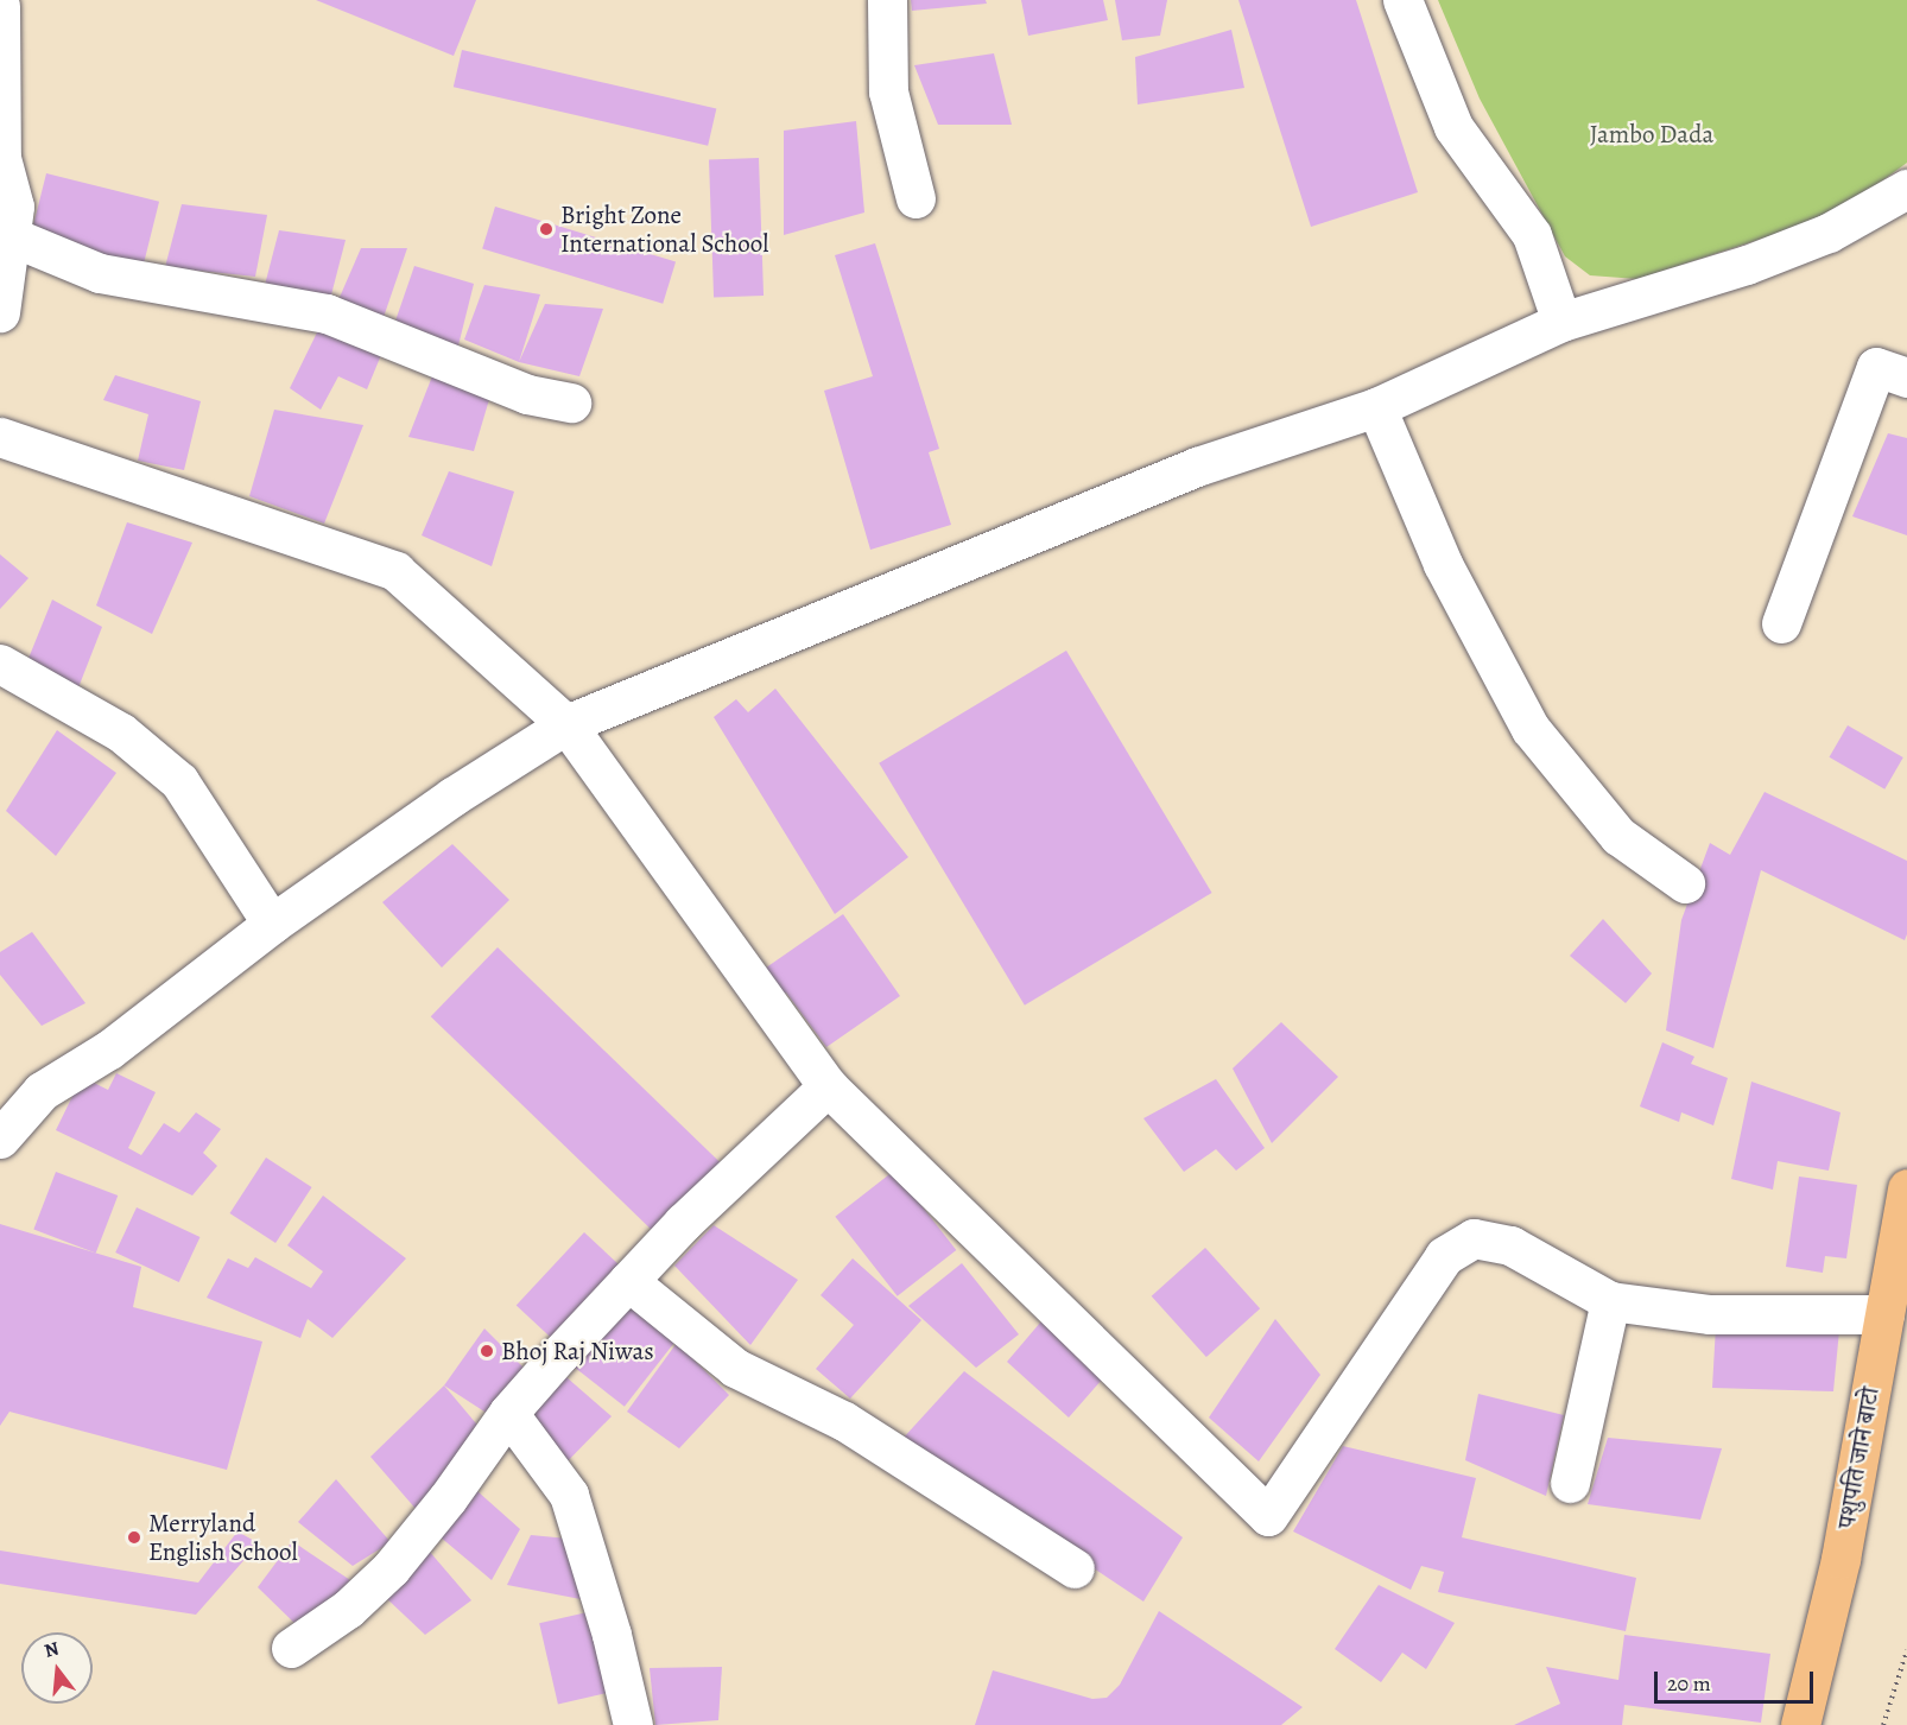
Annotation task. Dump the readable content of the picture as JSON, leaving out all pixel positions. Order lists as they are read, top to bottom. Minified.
{"streets":{"main road":["पशुपति जाने बाटो"]},"parks":["Jambo Dada"],"places":["Bright Zone International School","Bhoj Raj Niwas","Merryland English School"],"scale_bar":"20 m","north":"top"}
